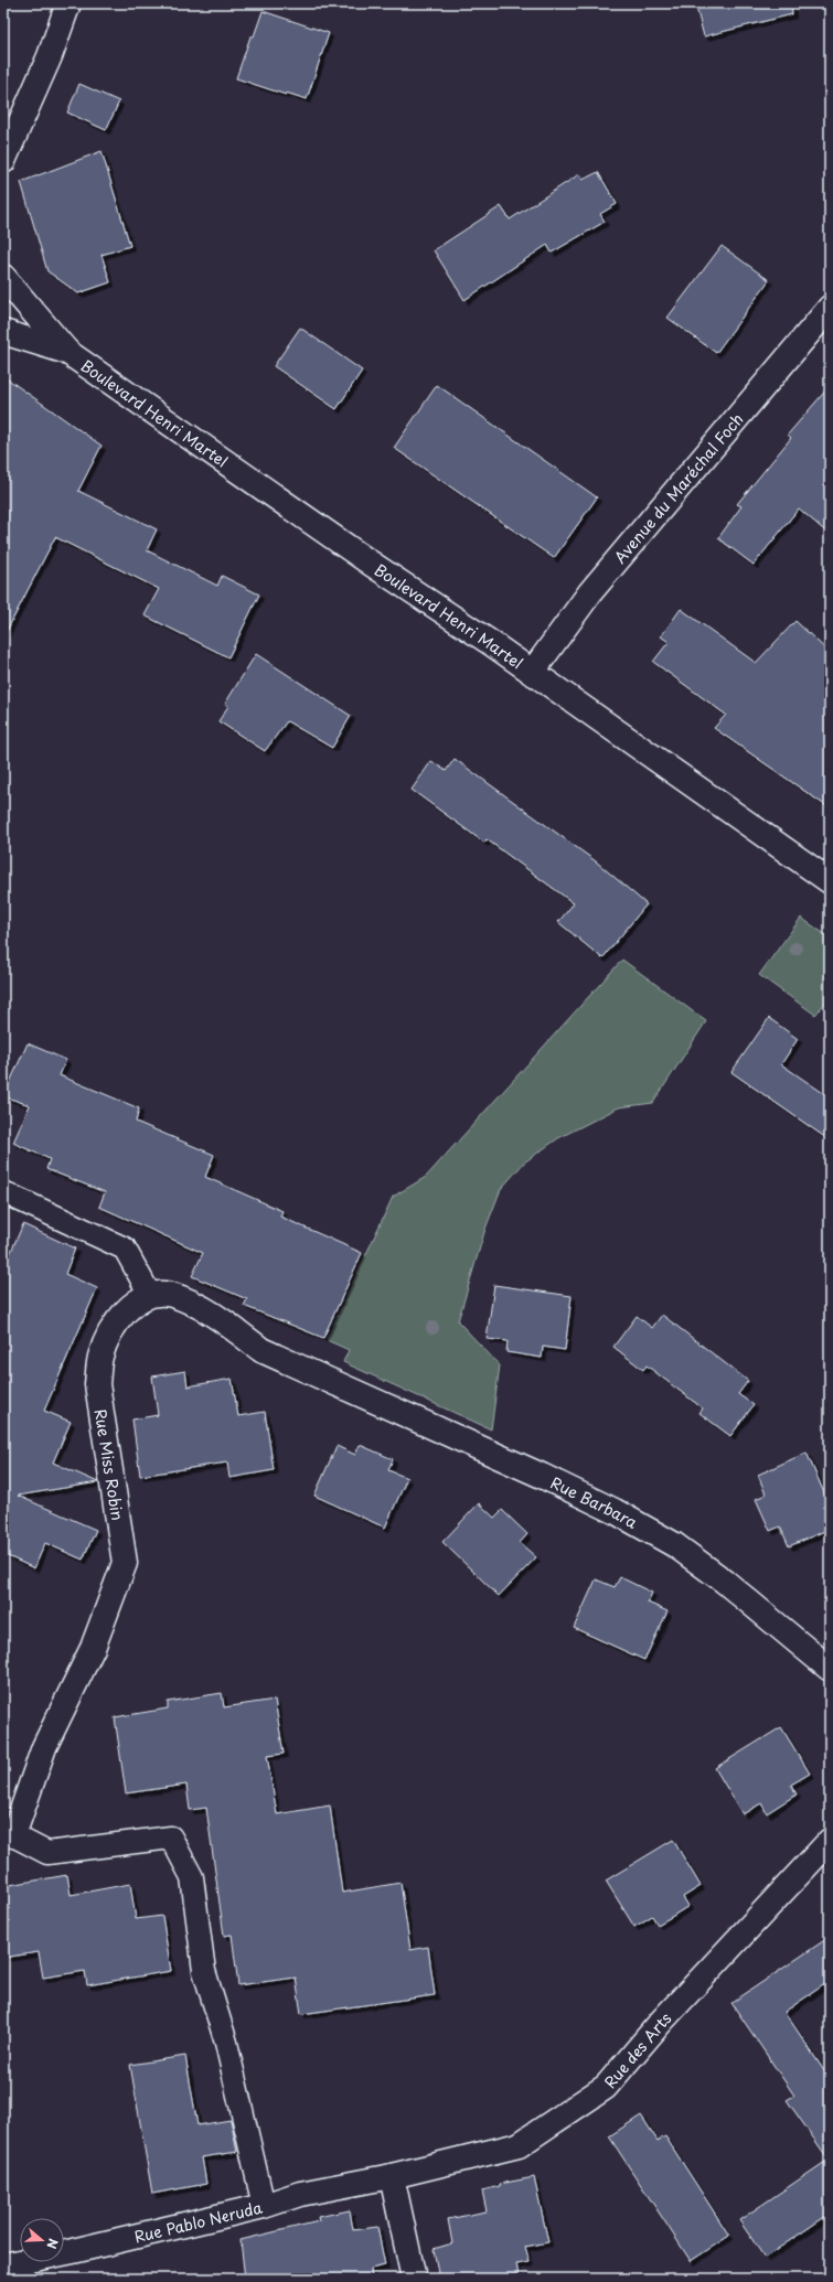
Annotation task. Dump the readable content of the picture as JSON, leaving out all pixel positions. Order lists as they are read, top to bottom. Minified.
{"streets":{"street":["Boulevard Henri Martel","Avenue du Maréchal Foch","Rue Miss Robin","Rue Barbara","Rue des Arts","Rue Pablo Neruda"]},"crossings":[["Boulevard Henri Martel","Avenue du Maréchal Foch"],["Rue Miss Robin","Rue Barbara"],["Rue des Arts","Rue Pablo Neruda"]],"north":"right"}
